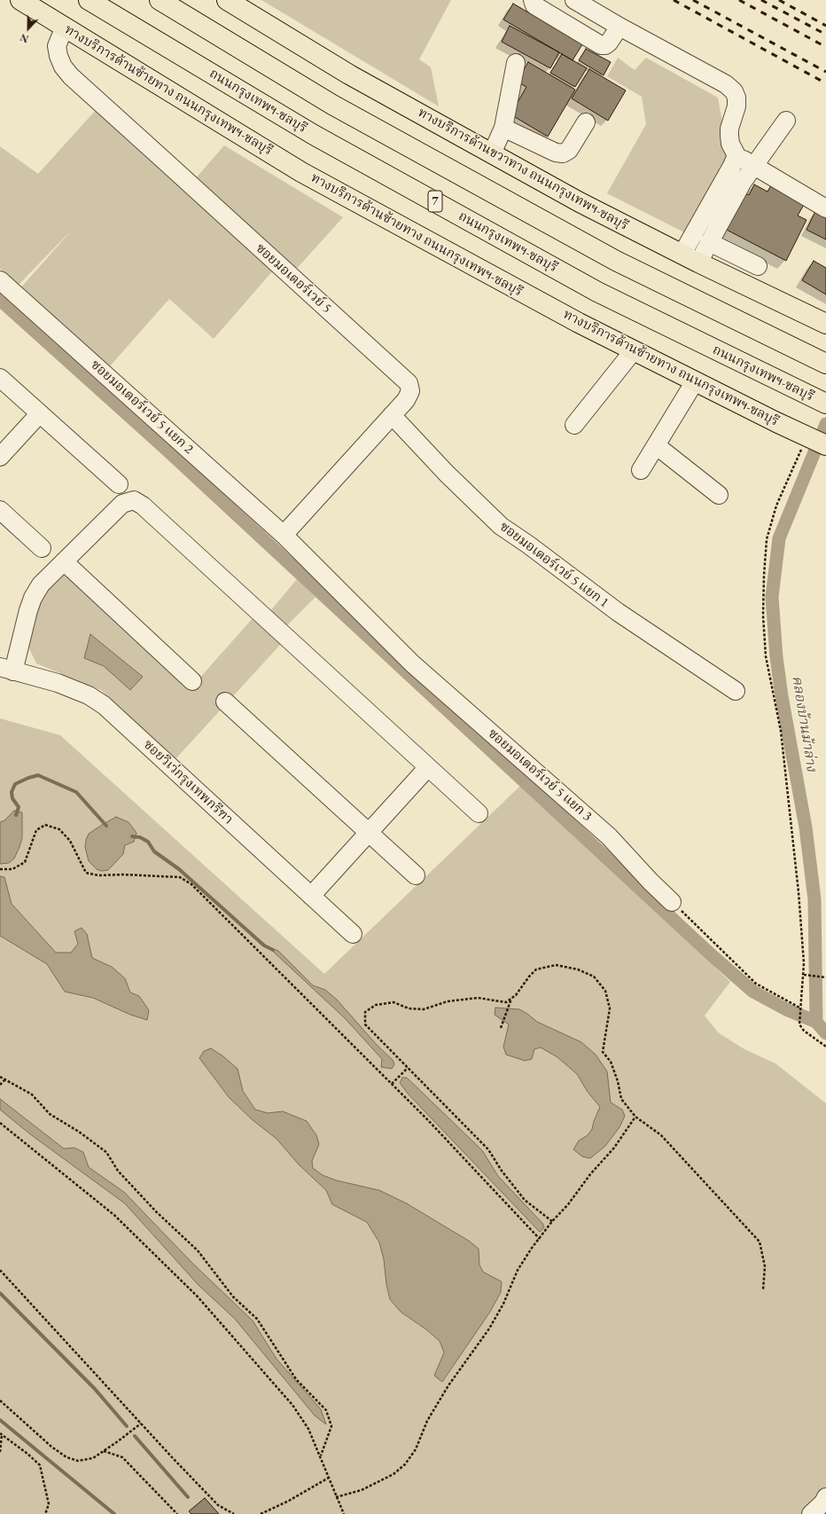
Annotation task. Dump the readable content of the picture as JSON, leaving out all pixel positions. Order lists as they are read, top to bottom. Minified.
{"streets":{"main road":["ทางบริการด้านซ้ายทาง ถนนกรุงเทพฯ-ชลบุรี","ถนนกรุงเทพฯ-ชลบุรี","ทางบริการด้านขวาทาง ถนนกรุงเทพฯ-ชลบุรี","7"],"street":["ซอยมอเตอร์เวย์ 5","ซอยมอเตอร์เวย์ 5 แยก 2","ซอยมอเตอร์เวย์ 5 แยก 1","ซอยมอเตอร์เวย์ 5 แยก 3","ซอยวิเว่กรุงเทพกรีฑา"]},"crossings":[["ทางบริการด้านซ้ายทาง ถนนกรุงเทพฯ-ชลบุรี","ซอยมอเตอร์เวย์ 5"],["ซอยมอเตอร์เวย์ 5","ซอยมอเตอร์เวย์ 5 แยก 2"],["ซอยมอเตอร์เวย์ 5","ซอยมอเตอร์เวย์ 5 แยก 1"],["ซอยมอเตอร์เวย์ 5","ซอยมอเตอร์เวย์ 5 แยก 3"],["ซอยมอเตอร์เวย์ 5 แยก 2","ซอยมอเตอร์เวย์ 5 แยก 3"]],"water":["คลองบ้านม้าล่าง"],"north":"bottom"}
